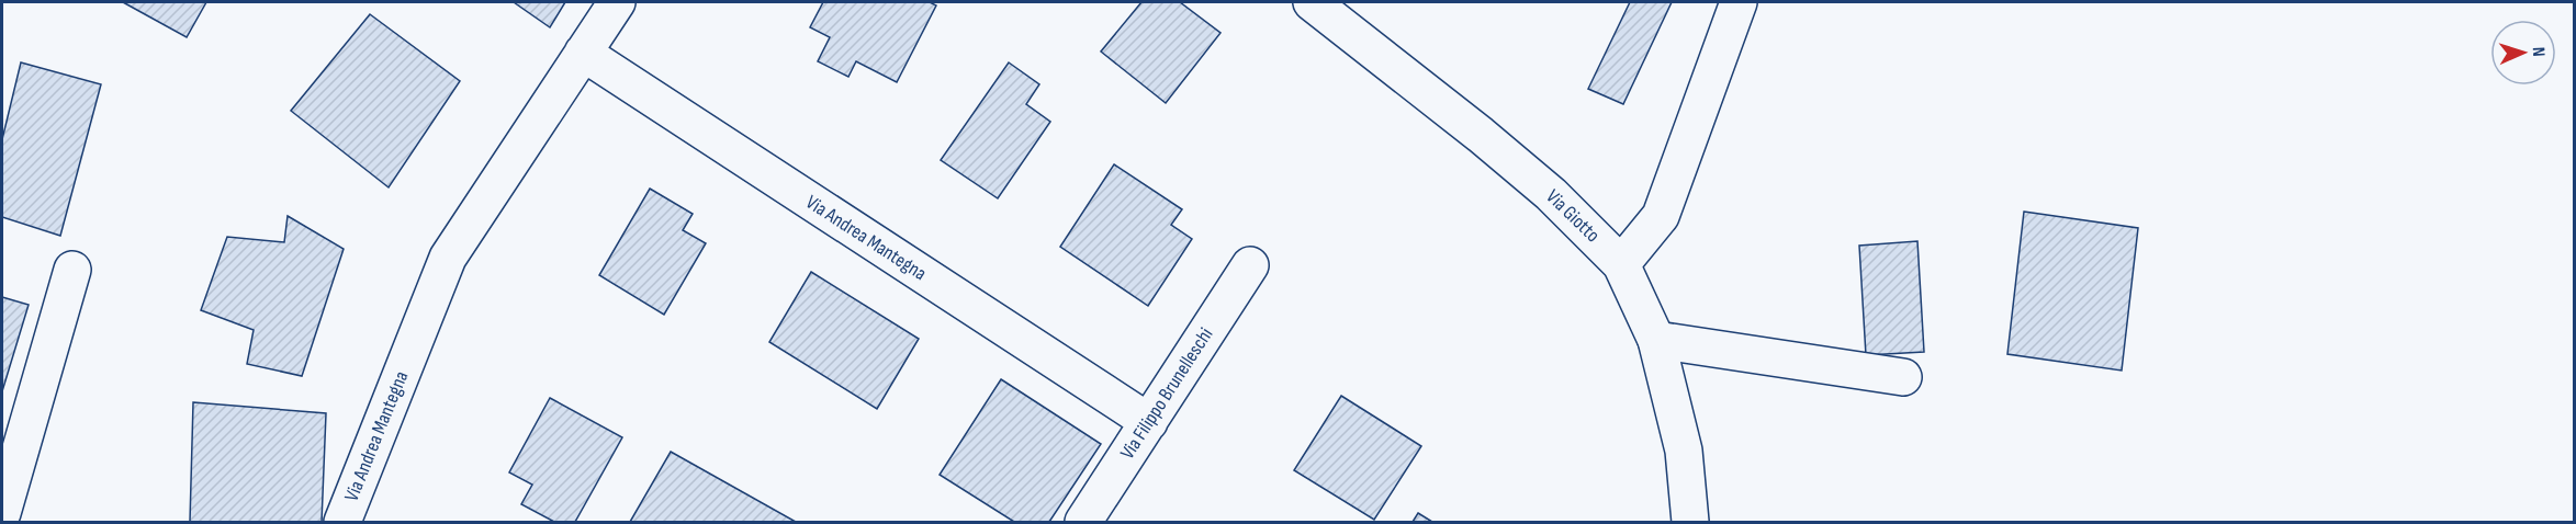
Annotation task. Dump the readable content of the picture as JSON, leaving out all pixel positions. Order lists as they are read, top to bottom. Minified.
{"streets":{"street":["Via Giotto","Via Andrea Mantegna","Via Filippo Brunelleschi"]},"crossings":[["Via Andrea Mantegna","Via Filippo Brunelleschi"]],"north":"right"}
